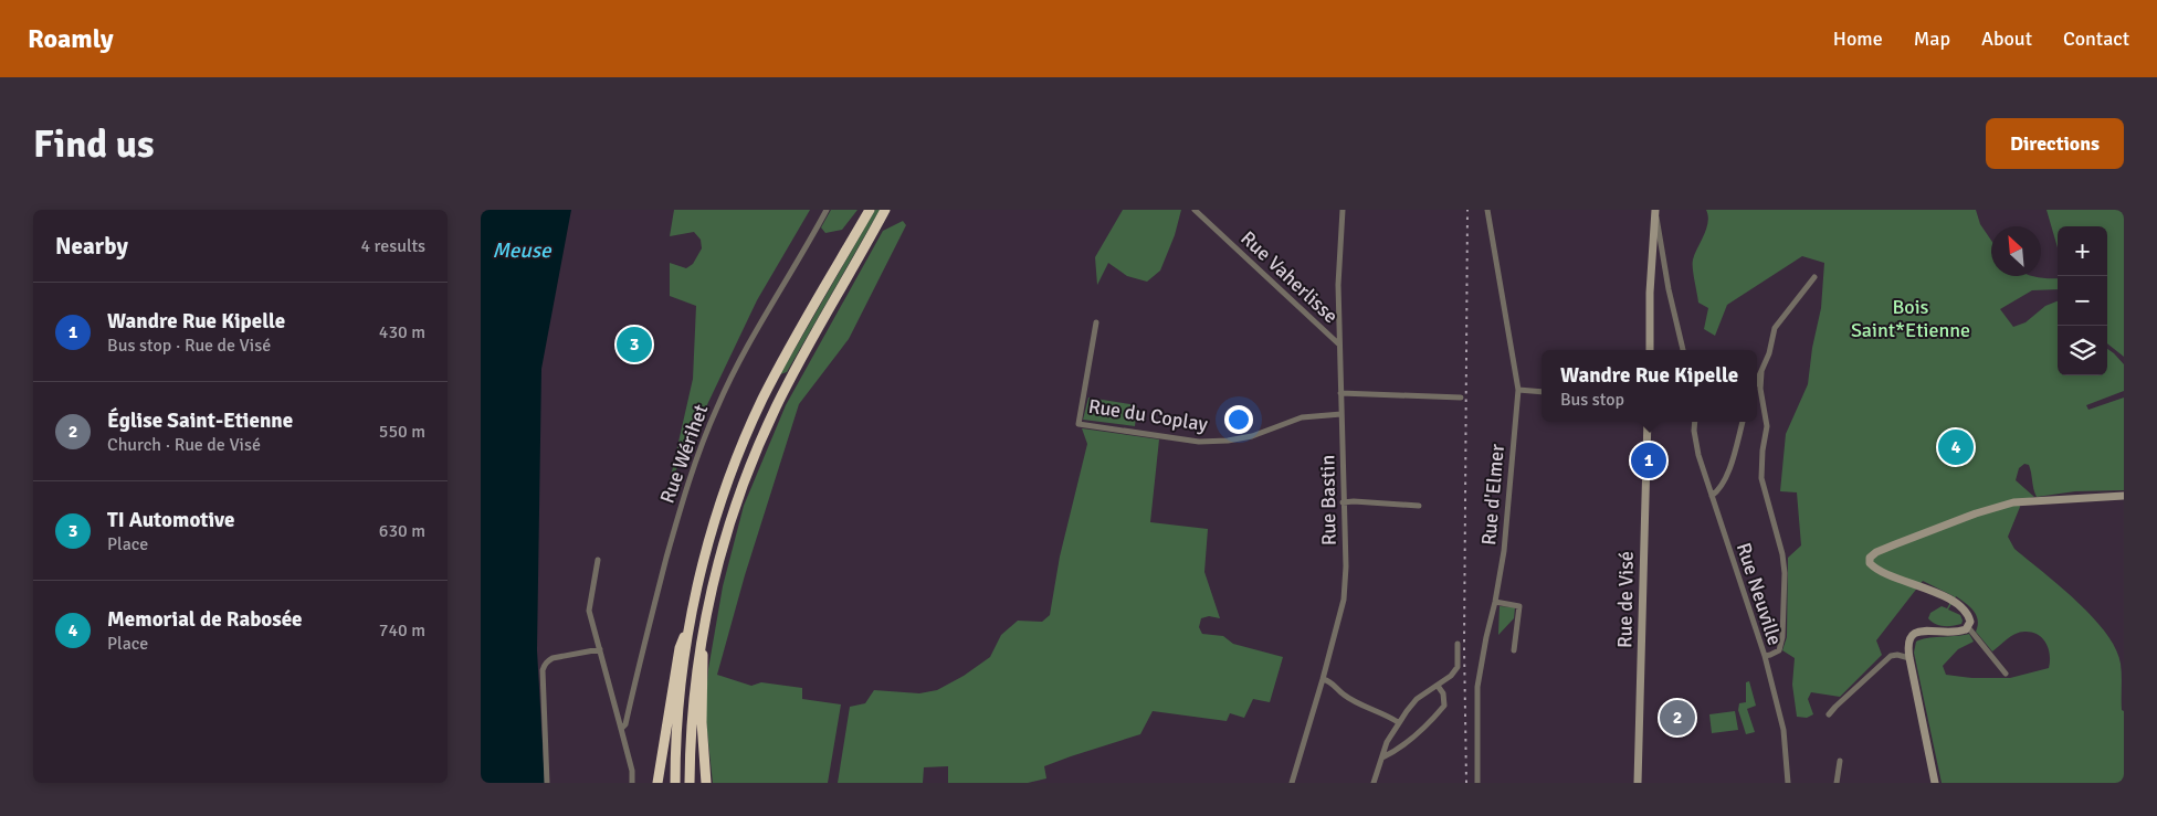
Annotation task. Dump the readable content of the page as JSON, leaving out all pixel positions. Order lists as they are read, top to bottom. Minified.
{"streets":{"street":["Rue Vaherlisse","Rue du Coplay","Rue Wérihet","Rue d'Elmer","Rue Bastin","Rue Neuville","Rue de Visé"]},"crossings":[["Rue Vaherlisse","Rue Bastin"],["Rue du Coplay","Rue Bastin"]],"water":["Meuse"],"parks":["Bois Saint*Etienne"],"north":"top left","page":{"header":"Roamly","nav":["Home","Map","About","Contact"],"buttons":"Directions","title":"Find us","heading":["Nearby","4 results"],"map_buttons":["+","−"],"list":[{"mark":"1","name":"Wandre Rue Kipelle","note":"Bus stop · Rue de Visé","value":"430 m"},{"mark":"2","name":"Église Saint-Etienne","note":"Church · Rue de Visé","value":"550 m"},{"mark":"3","name":"TI Automotive","note":"Place","value":"630 m"},{"mark":"4","name":"Memorial de Rabosée","note":"Place","value":"740 m"}],"pins":["3","4","1","2"],"popup":["Wandre Rue Kipelle","Bus stop"]}}
